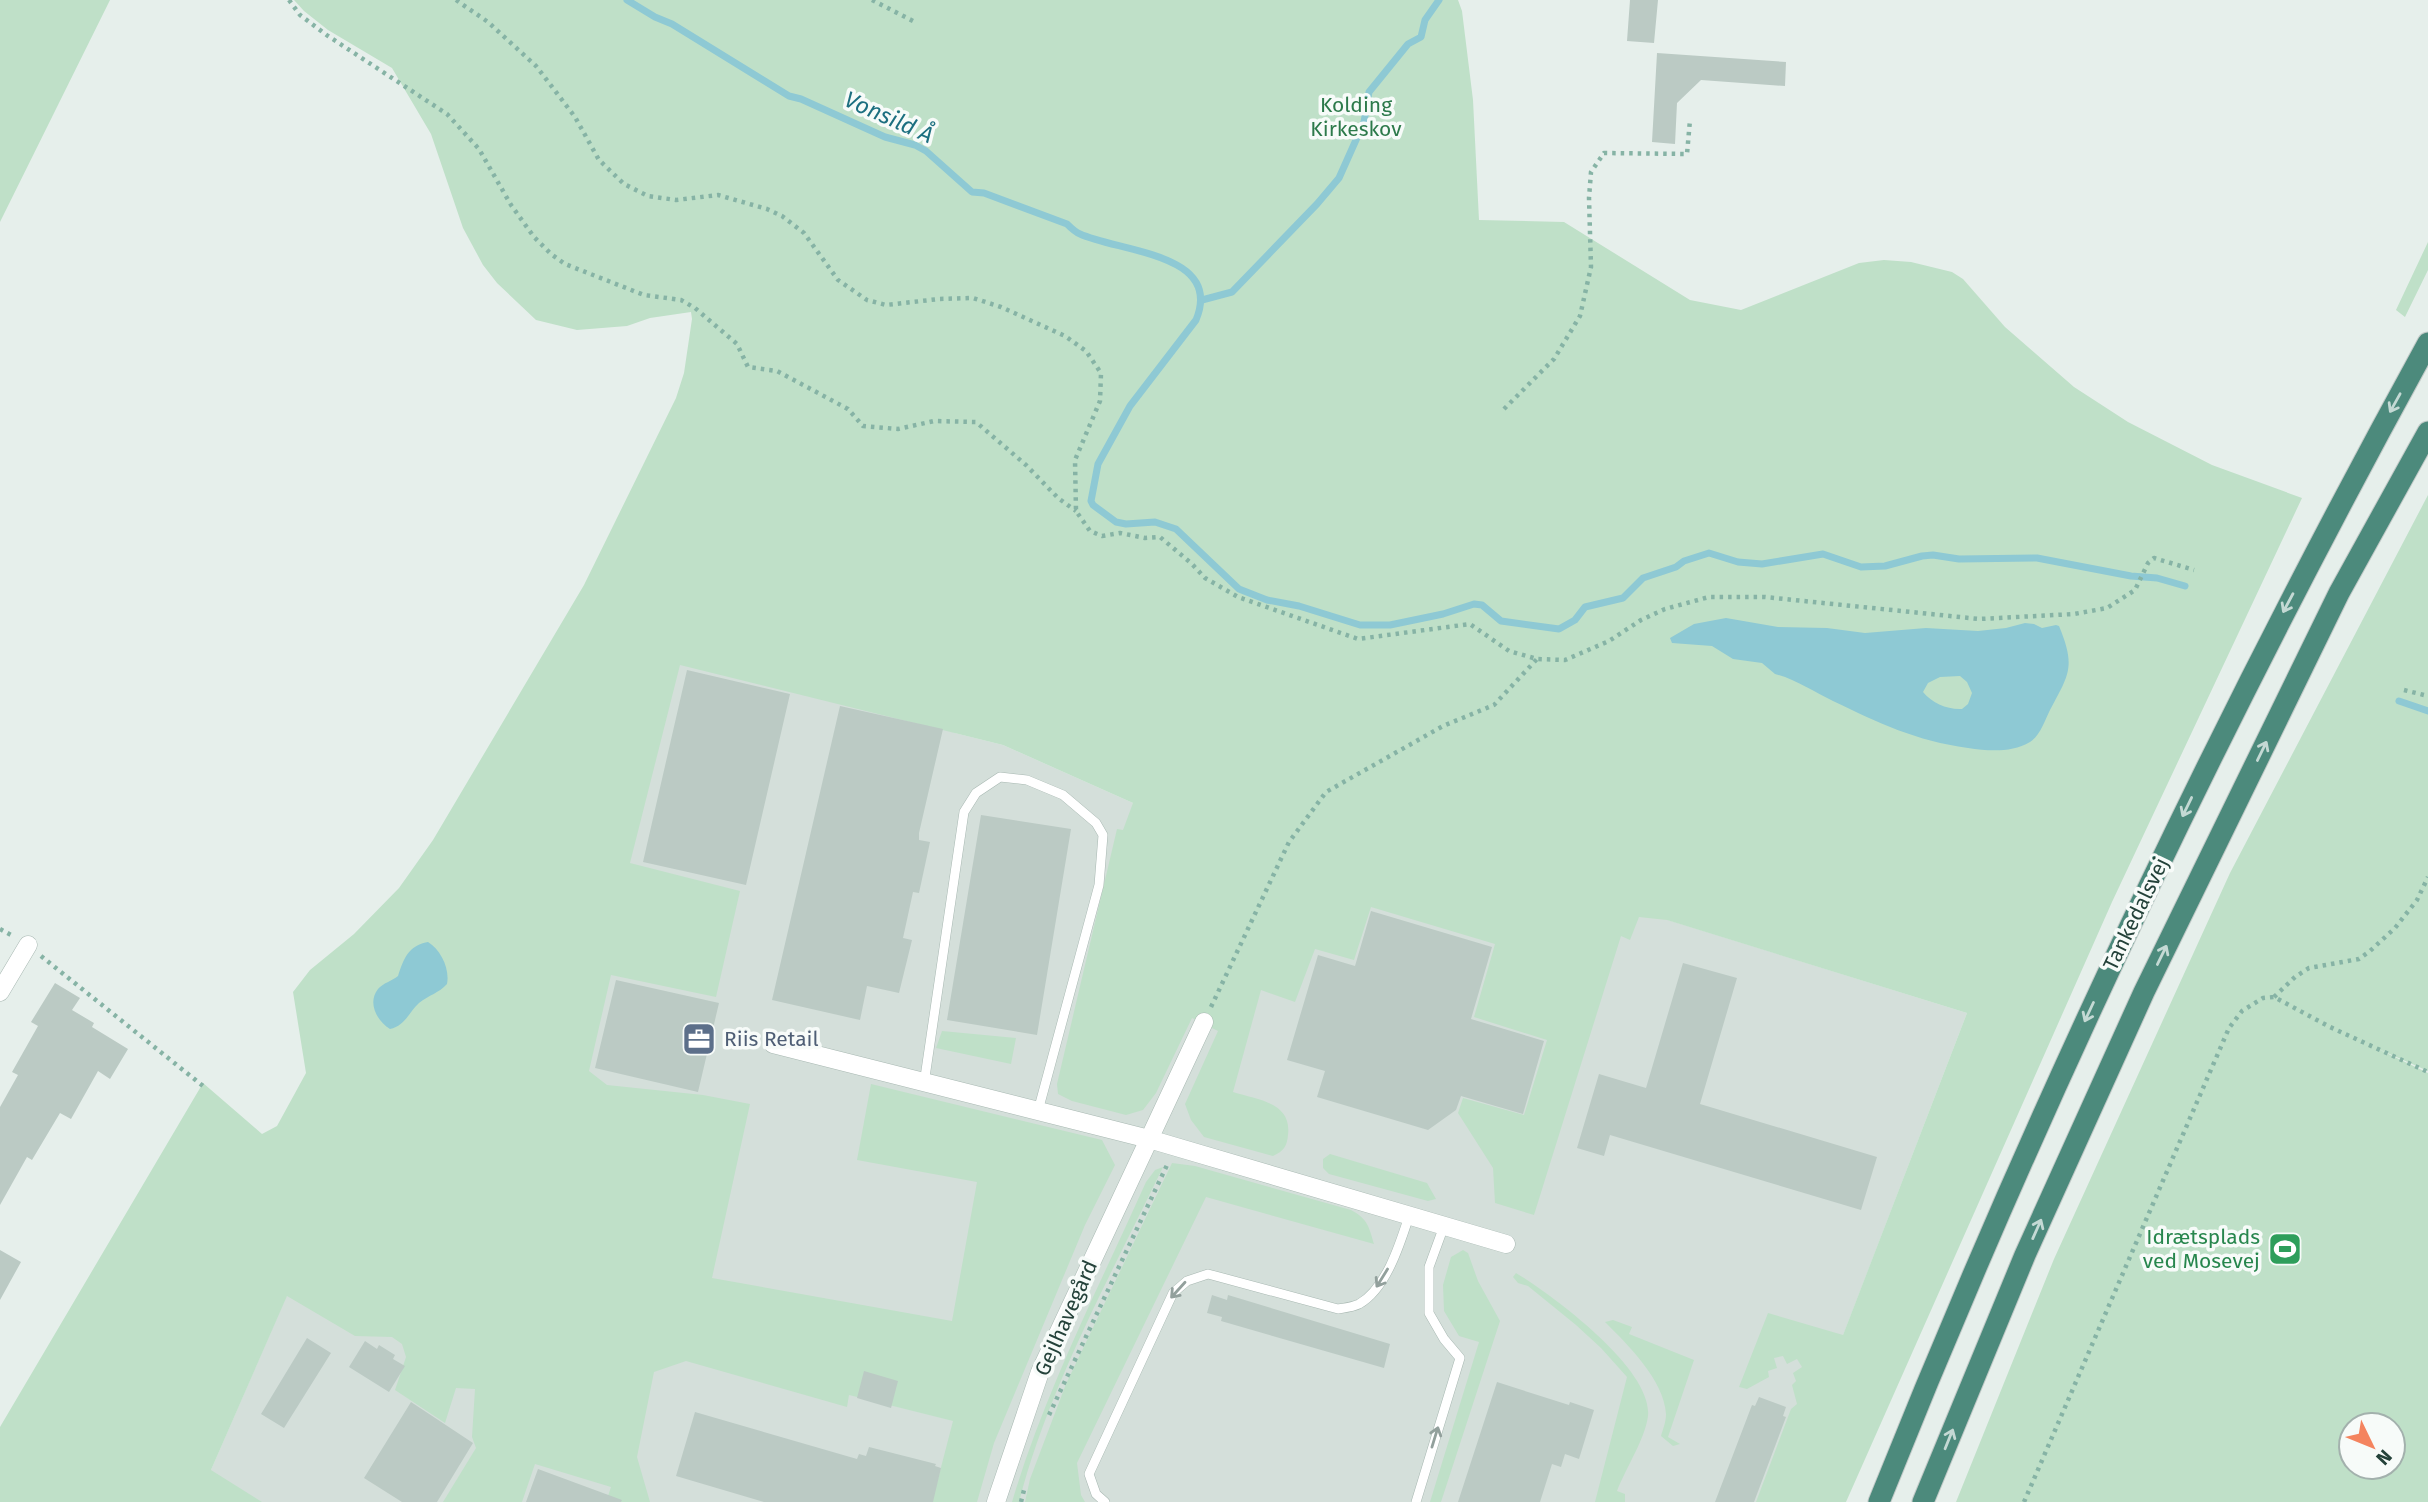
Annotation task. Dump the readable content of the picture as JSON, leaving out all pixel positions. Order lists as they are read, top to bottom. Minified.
{"streets":{"highway":["Tankedalsvej"],"street":["Gejlhavegård"]},"water":["Vonsild Å"],"parks":["Kolding Kirkeskov"],"places":{"office":["Riis Retail"],"sports":["Idrætsplads ved Mosevej"]},"north":"bottom right"}
